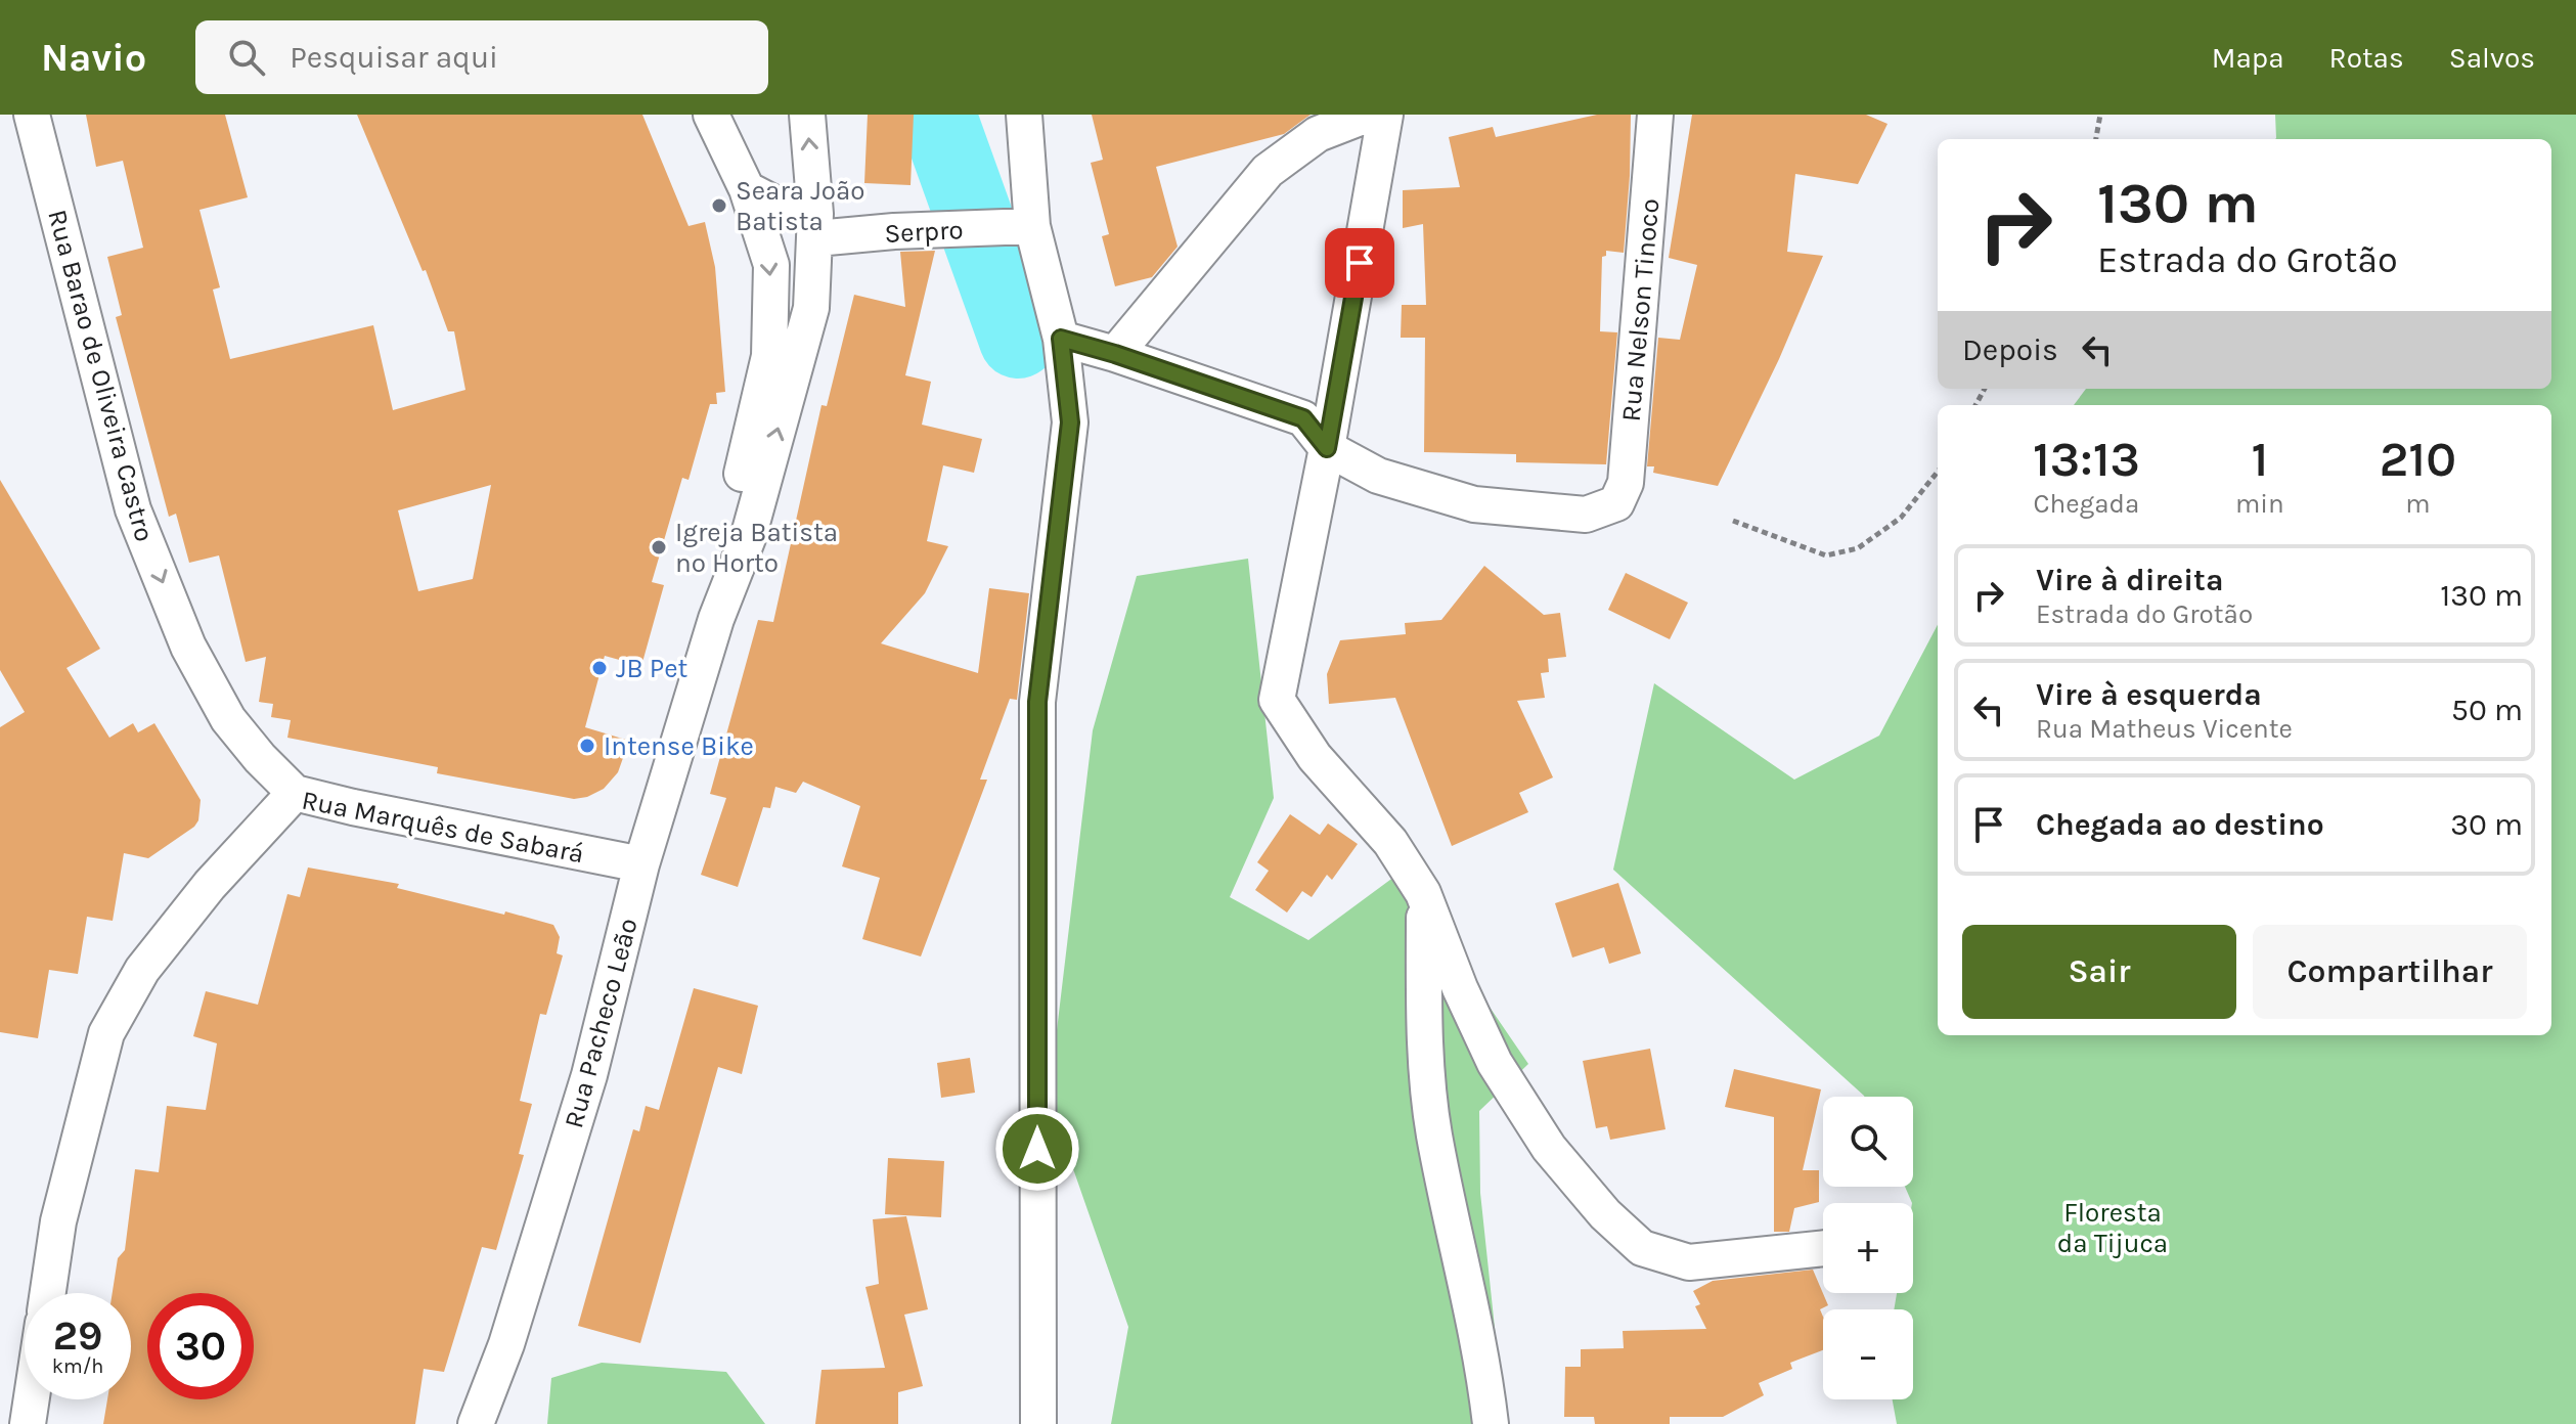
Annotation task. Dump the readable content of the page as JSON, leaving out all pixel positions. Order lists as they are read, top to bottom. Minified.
{"streets":{"street":["Serpro","Rua Nelson Tinoco","Rua Barao de Oliveira Castro","Rua Marquês de Sabará","Rua Pacheco Leão"]},"crossings":[["Serpro","Rua Pacheco Leão"],["Rua Barao de Oliveira Castro","Rua Marquês de Sabará"],["Rua Marquês de Sabará","Rua Pacheco Leão"]],"one_way":["Rua Barao de Oliveira Castro"],"parks":["Floresta da Tijuca"],"places":["Seara João Batista","Igreja Batista no Horto","JB Pet","Intense Bike"],"page":{"header":"Navio","search":"Pesquisar aqui","nav":["Mapa","Rotas","Salvos"],"turn":["130 m","Estrada do Grotão"],"then":"Depois","eta":["13:13","Chegada","1","min","210","m"],"list":[{"name":"Vire à direita","note":"Estrada do Grotão","value":"130 m"},{"name":"Vire à esquerda","note":"Rua Matheus Vicente","value":"50 m"},{"name":"Chegada ao destino","value":"30 m"}],"buttons":["Sair","Compartilhar"],"map_buttons":["+","−"],"speed":"29 km/h","limit":"30"}}
